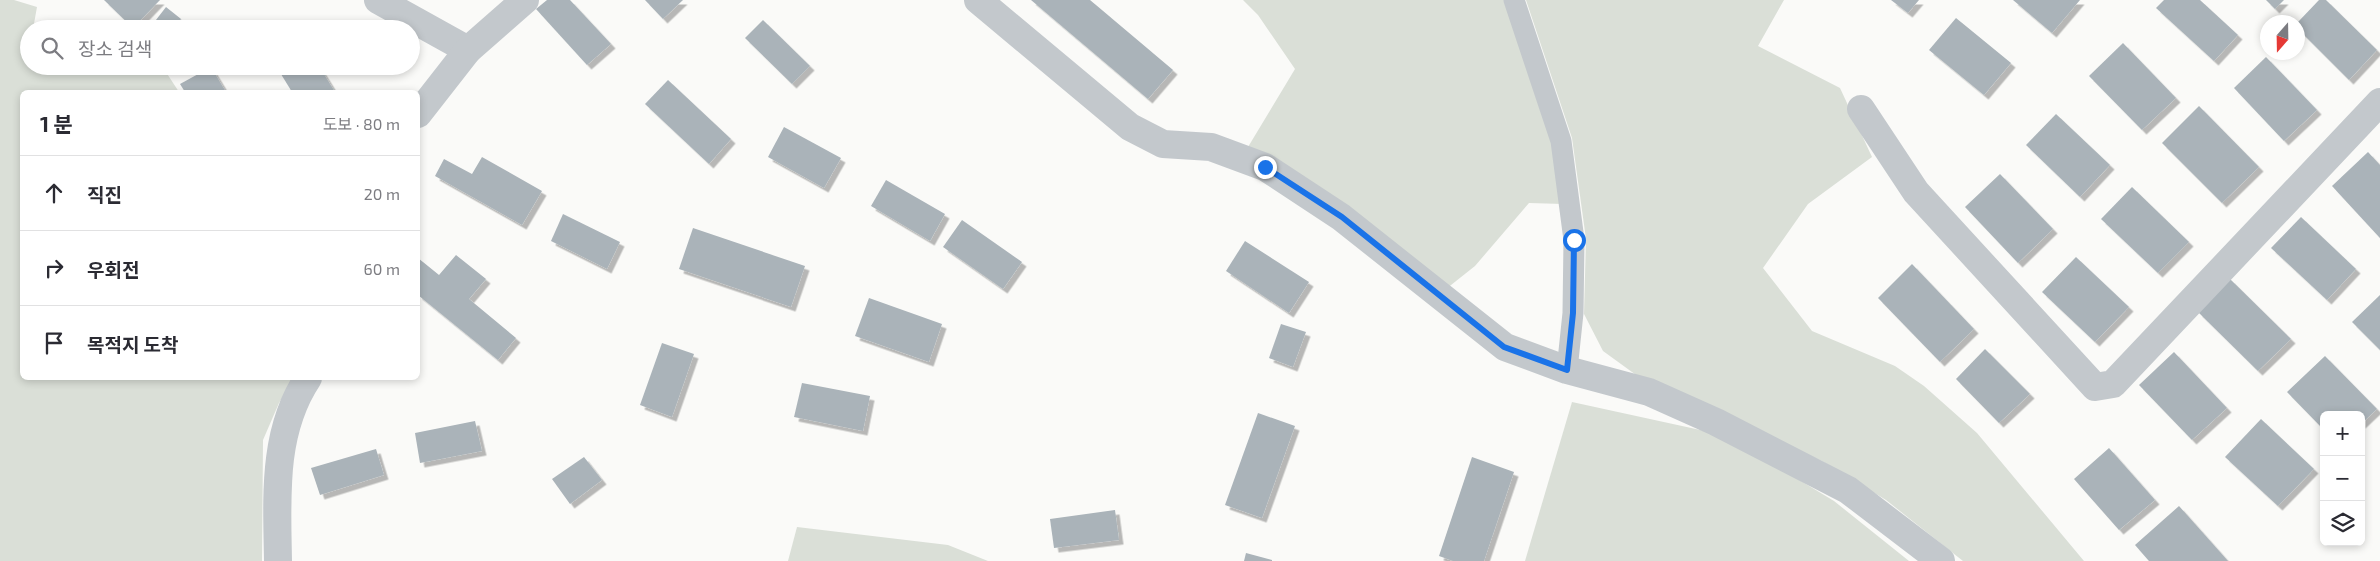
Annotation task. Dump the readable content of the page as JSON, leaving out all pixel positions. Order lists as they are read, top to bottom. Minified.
{"north":"bottom","page":{"search":"장소 검색","heading":["1 분","도보 · 80 m"],"list":[["직진","20 m"],["우회전","60 m"],"목적지 도착"],"map_buttons":["+","−"]}}
